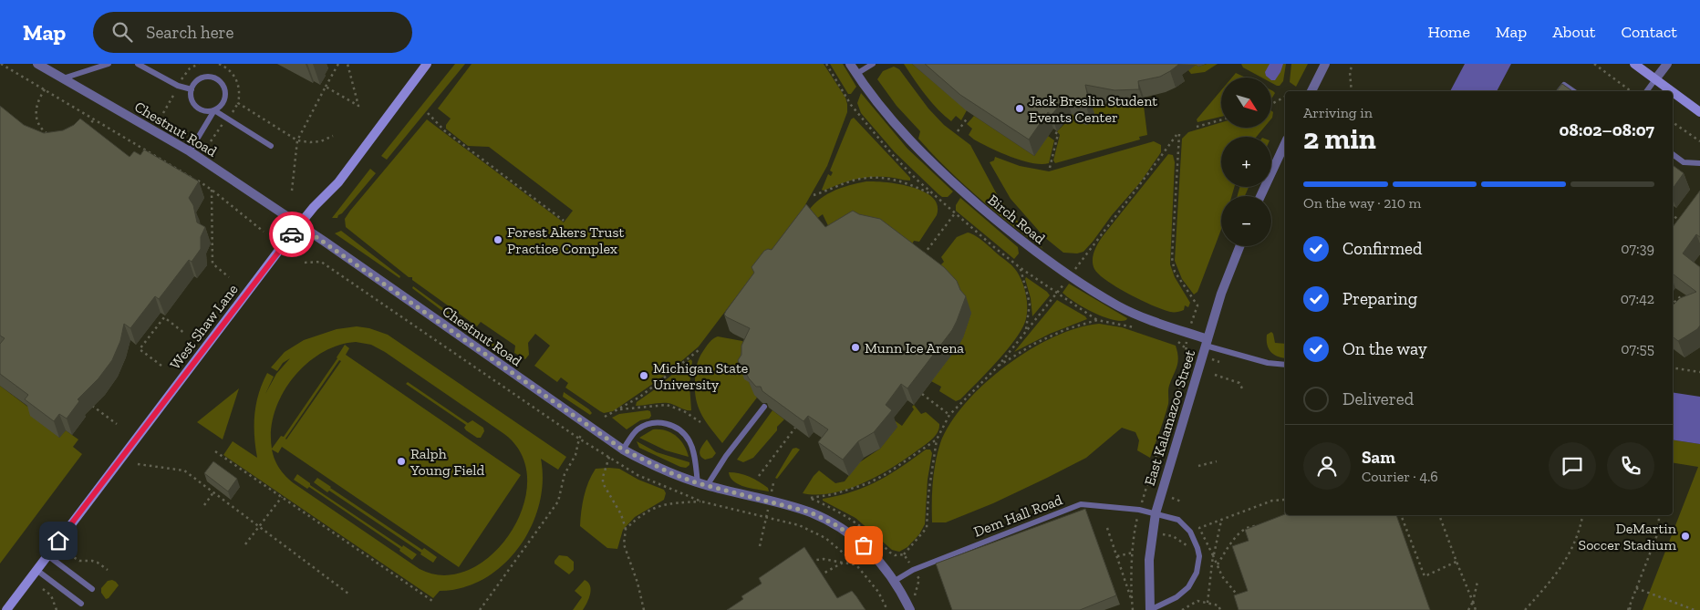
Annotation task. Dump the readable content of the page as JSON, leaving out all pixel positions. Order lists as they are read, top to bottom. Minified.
{"streets":{"street":["Chestnut Road","Birch Road","West Shaw Lane","East Kalamazoo Street"],"lane":["Dem Hall Road"]},"crossings":[["Chestnut Road","West Shaw Lane"],["Chestnut Road","Dem Hall Road"],["Birch Road","East Kalamazoo Street"],["East Kalamazoo Street","Dem Hall Road"]],"places":["Jack Breslin Student Events Center","Forest Akers Trust Practice Complex","Munn Ice Arena","Michigan State University","Ralph Young Field","DeMartin Soccer Stadium"],"north":"bottom right","page":{"header":"Map","search":"Search here","nav":["Home","Map","About","Contact"],"map_buttons":["+","−"],"heading":["2 min","Arriving in","08:02–08:07"],"panel":["Sam","Courier · 4.6"],"bar":"On the way · 210 m","list":[["Confirmed","07:39"],["Preparing","07:42"],["On the way","07:55"],"Delivered"]}}
